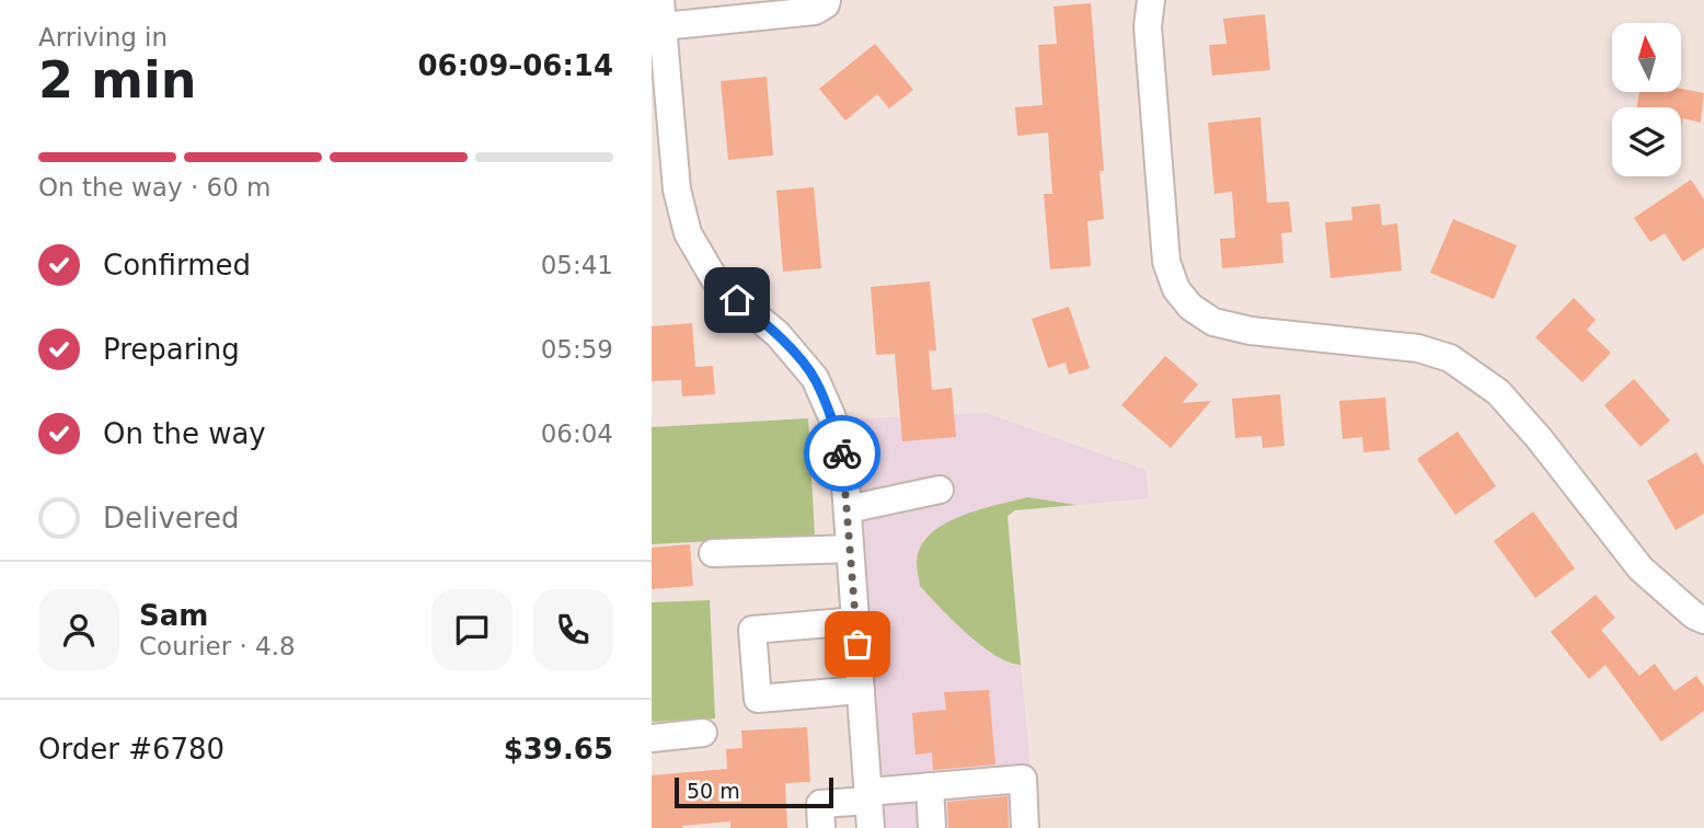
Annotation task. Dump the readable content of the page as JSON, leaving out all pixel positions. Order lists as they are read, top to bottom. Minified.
{"scale_bar":"50 m","north":"top","page":{"heading":["2 min","Arriving in","06:09–06:14"],"panel":["Sam","Courier · 4.8","Order #6780","$39.65"],"bar":"On the way · 60 m","list":[["Confirmed","05:41"],["Preparing","05:59"],["On the way","06:04"],"Delivered"],"scale":"50 m"}}
